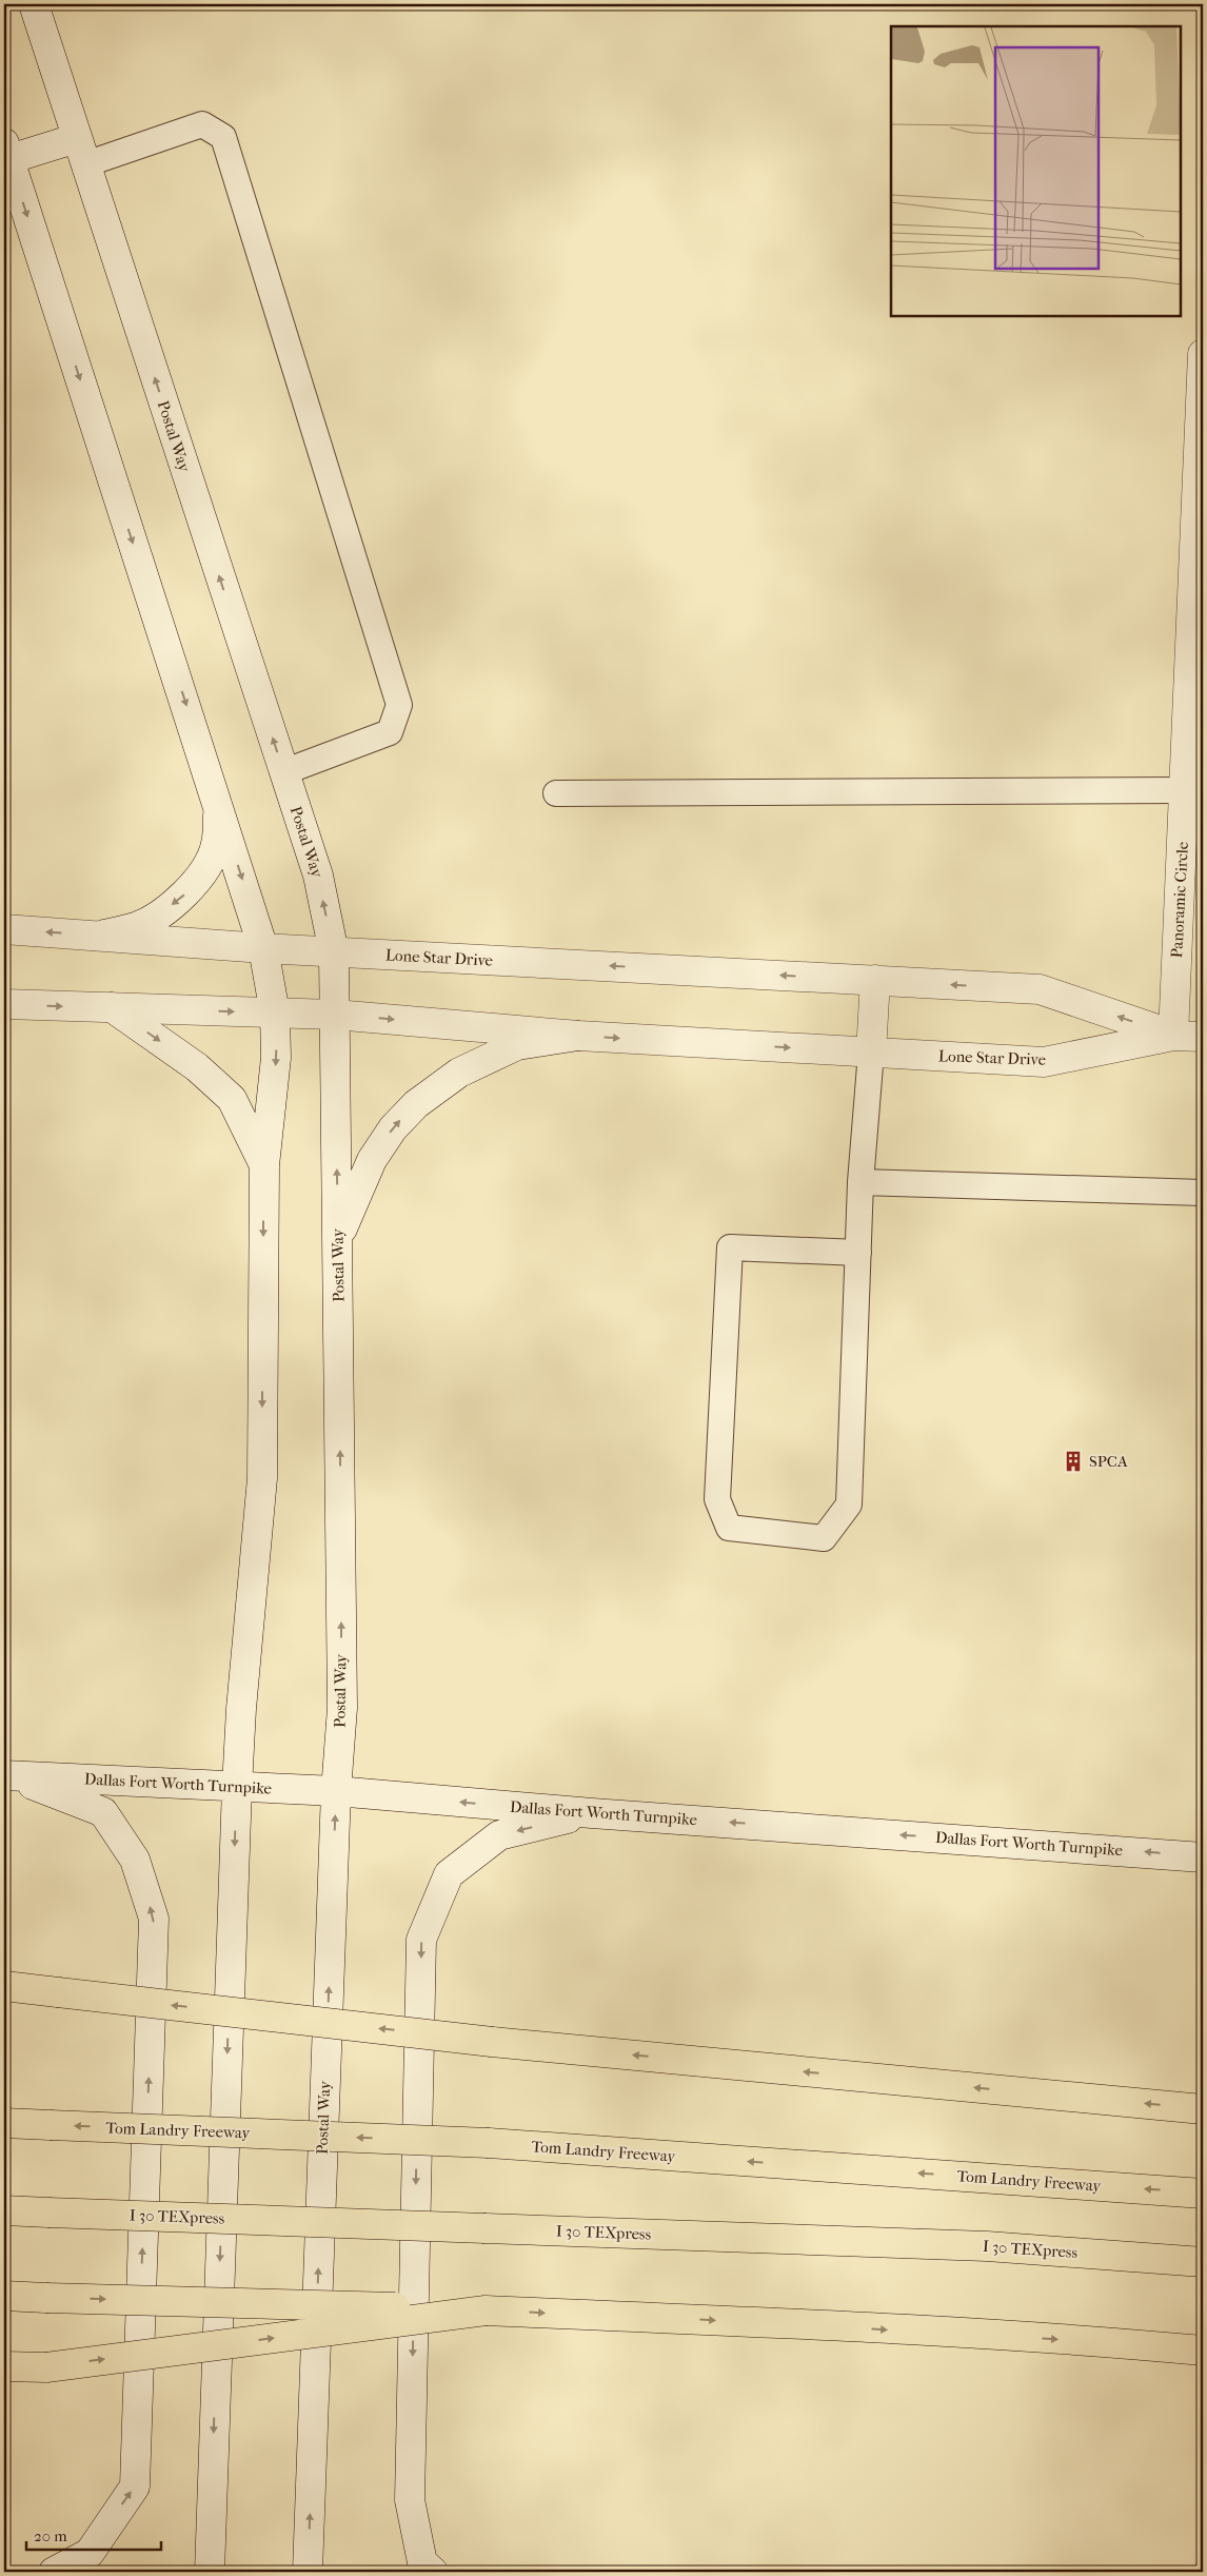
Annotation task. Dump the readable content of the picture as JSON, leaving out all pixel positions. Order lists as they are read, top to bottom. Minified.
{"streets":{"highway":["Tom Landry Freeway","I 30 TEXpress"],"street":["Postal Way","Panoramic Circle","Lone Star Drive","Dallas Fort Worth Turnpike"]},"crossings":[["Postal Way","Lone Star Drive"],["Postal Way","Dallas Fort Worth Turnpike"],["Panoramic Circle","Lone Star Drive"]],"one_way":["Dallas Fort Worth Turnpike"],"places":{"building":["SPCA"]},"scale_bar":"20 m"}
